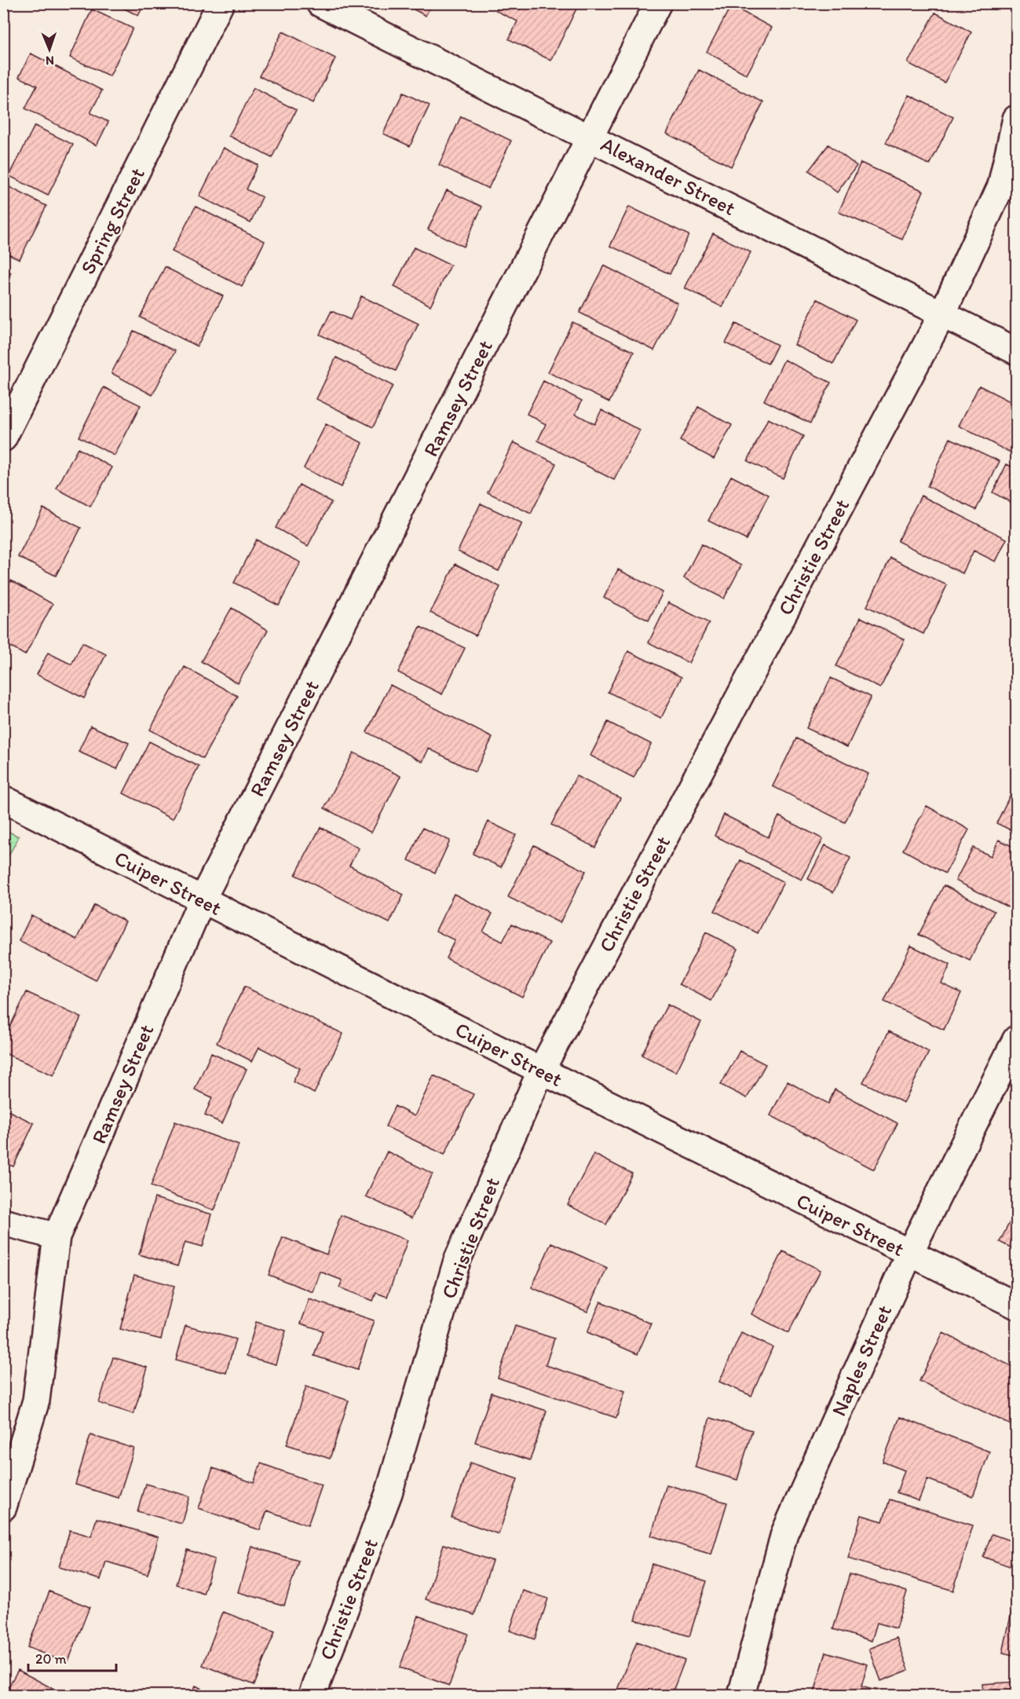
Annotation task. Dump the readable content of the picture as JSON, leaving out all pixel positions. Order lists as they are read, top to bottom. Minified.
{"streets":{"street":["Alexander Street","Spring Street","Ramsey Street","Christie Street","Cuiper Street","Naples Street"]},"crossings":[["Alexander Street","Ramsey Street"],["Alexander Street","Christie Street"],["Ramsey Street","Cuiper Street"],["Christie Street","Cuiper Street"],["Cuiper Street","Naples Street"]],"scale_bar":"20 m","north":"bottom"}
